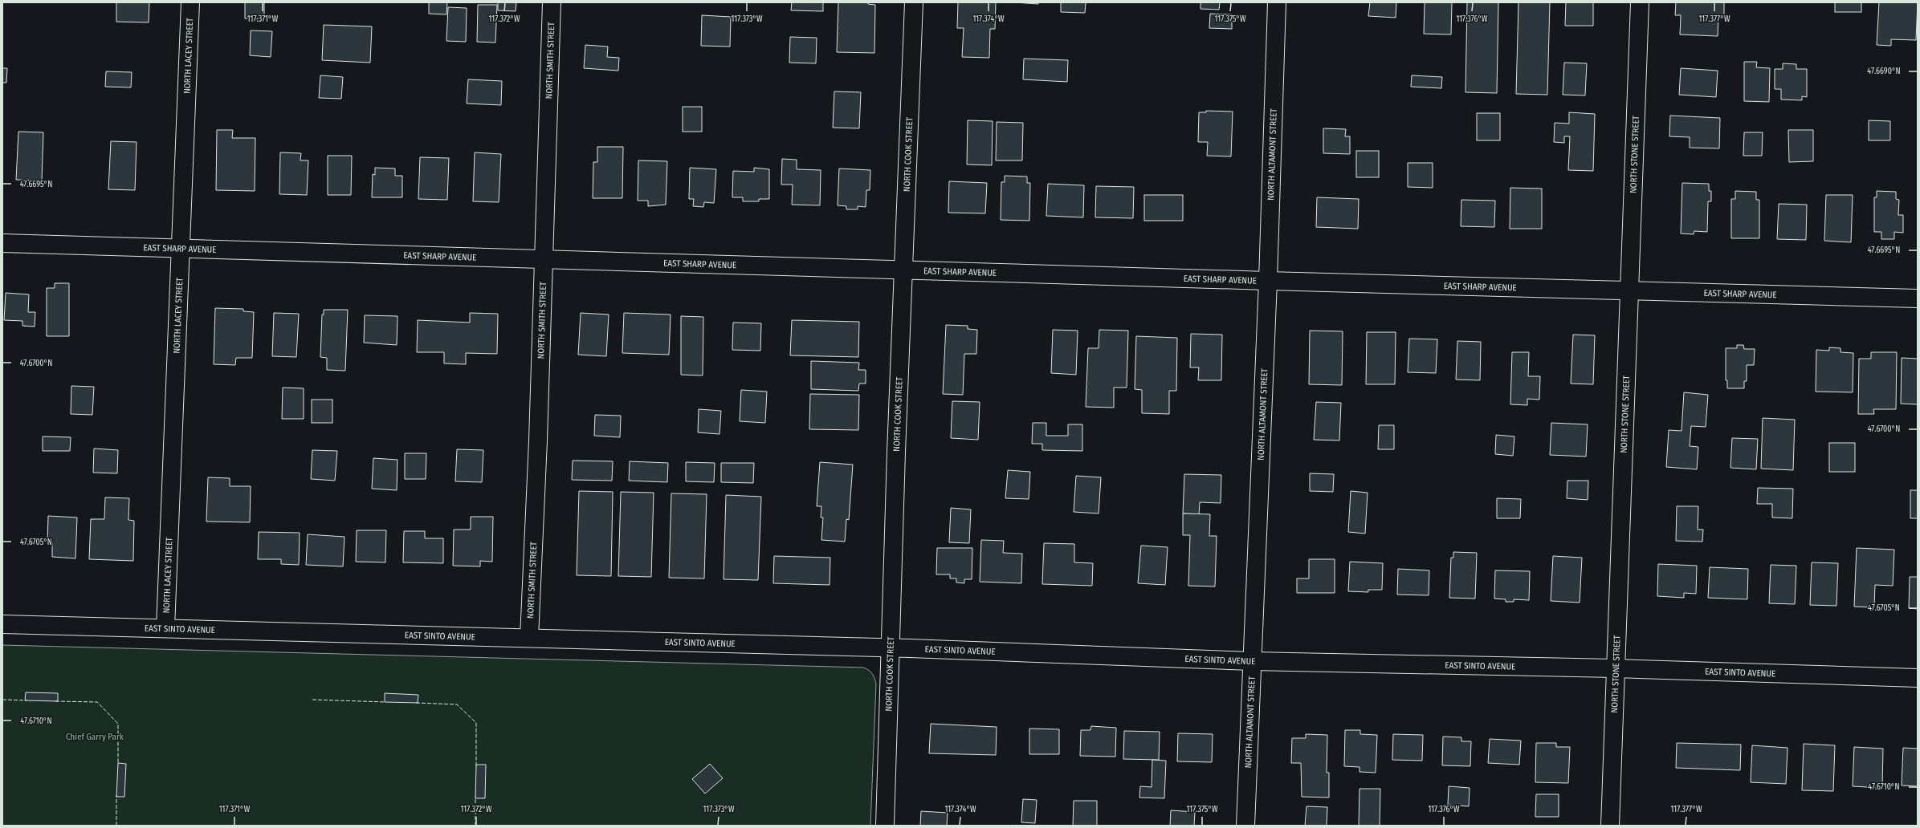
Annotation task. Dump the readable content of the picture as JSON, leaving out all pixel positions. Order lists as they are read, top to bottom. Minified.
{"streets":{"street":["NORTH LACEY STREET","NORTH SMITH STREET","NORTH COOK STREET","NORTH ALTAMONT STREET","NORTH STONE STREET","EAST SHARP AVENUE","EAST SINTO AVENUE"]},"crossings":[["NORTH LACEY STREET","EAST SHARP AVENUE"],["NORTH LACEY STREET","EAST SINTO AVENUE"],["NORTH SMITH STREET","EAST SHARP AVENUE"],["NORTH SMITH STREET","EAST SINTO AVENUE"],["NORTH COOK STREET","EAST SHARP AVENUE"],["NORTH COOK STREET","EAST SINTO AVENUE"],["NORTH ALTAMONT STREET","EAST SHARP AVENUE"],["NORTH ALTAMONT STREET","EAST SINTO AVENUE"],["NORTH STONE STREET","EAST SHARP AVENUE"],["NORTH STONE STREET","EAST SINTO AVENUE"]],"parks":["Chief Garry Park"],"coordinates":["117.371°W","117.372°W","117.373°W","117.374°W","117.375°W","117.376°W","117.377°W","47.6690°N","47.6695°N","47.6700°N","47.6705°N","47.6710°N"]}
